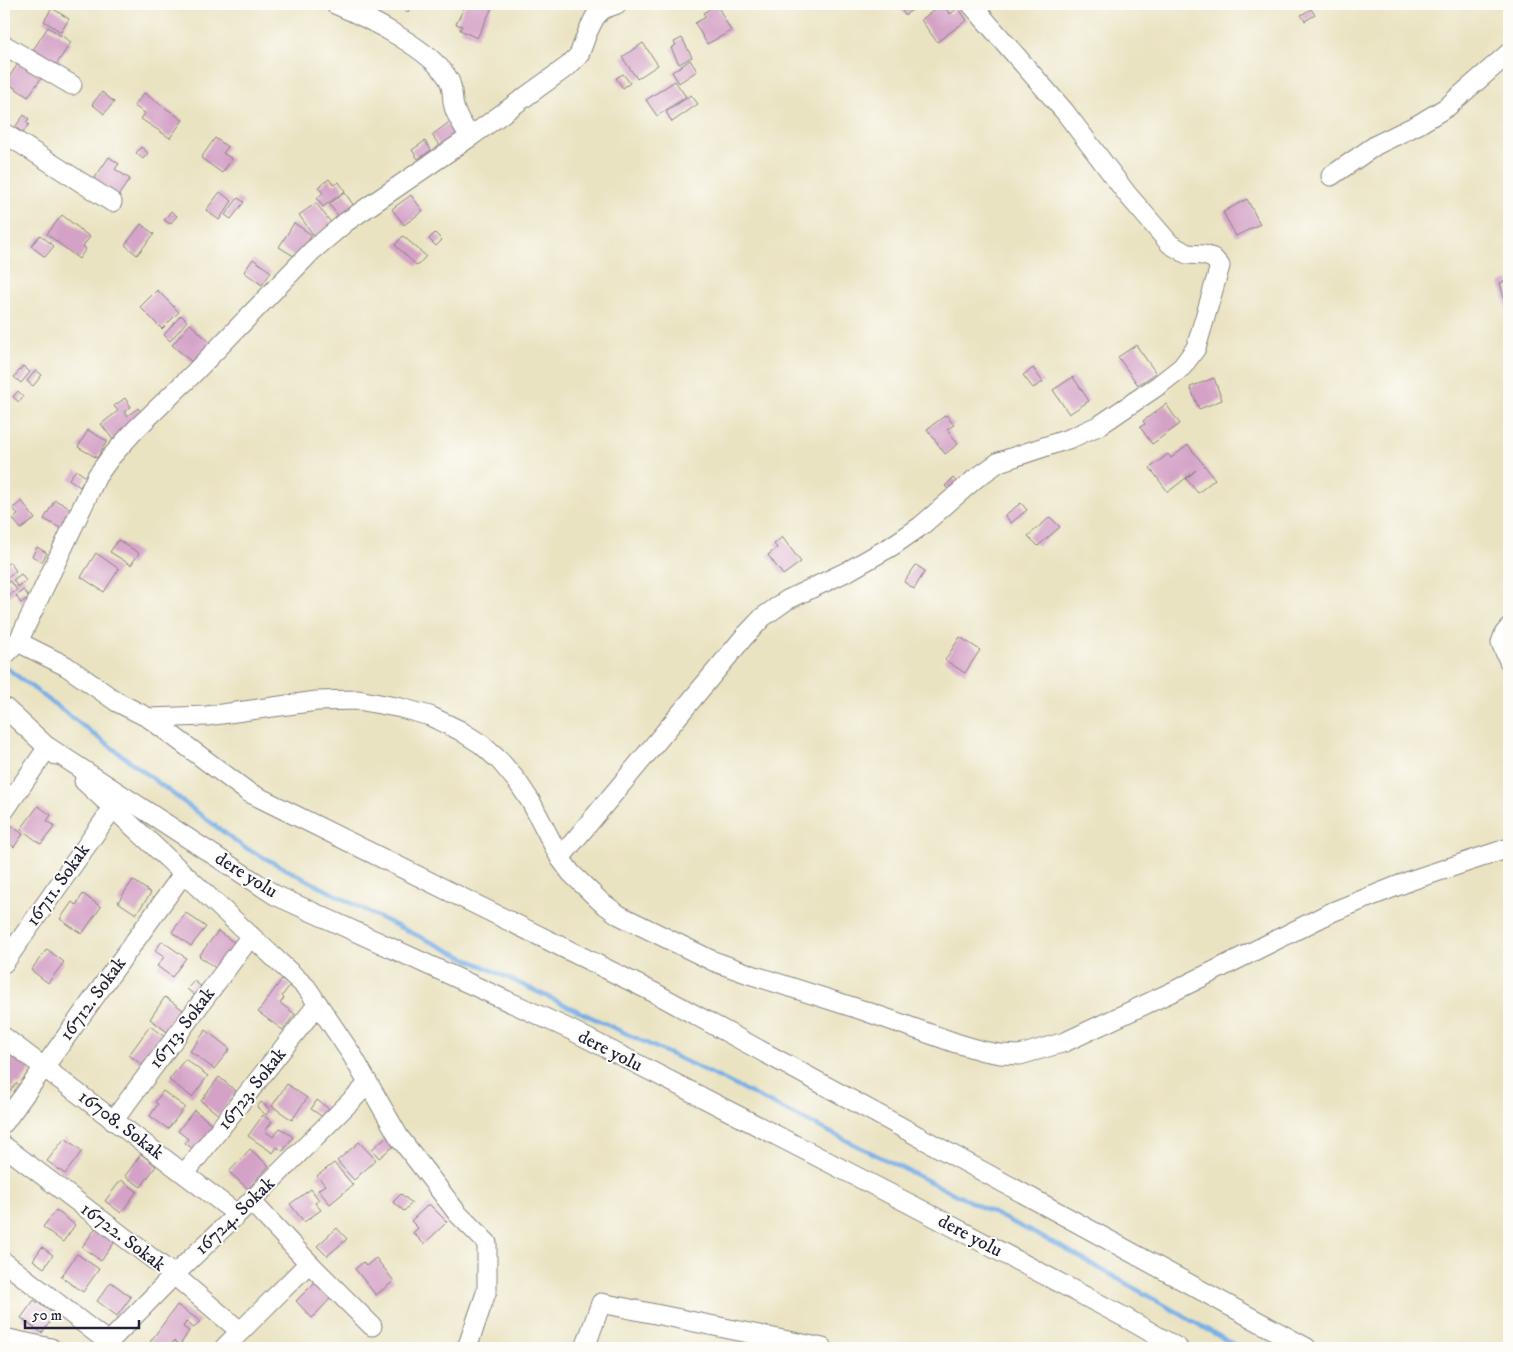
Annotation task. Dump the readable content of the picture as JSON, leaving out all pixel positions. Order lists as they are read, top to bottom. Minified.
{"streets":{"street":["dere yolu","16711. Sokak","16712. Sokak","16713. Sokak","16723. Sokak","16708. Sokak","16724. Sokak","16722. Sokak"]},"crossings":[["16712. Sokak","16708. Sokak"],["16713. Sokak","16708. Sokak"],["16723. Sokak","16708. Sokak"],["16708. Sokak","16724. Sokak"],["16724. Sokak","16722. Sokak"]],"scale_bar":"50 m"}
